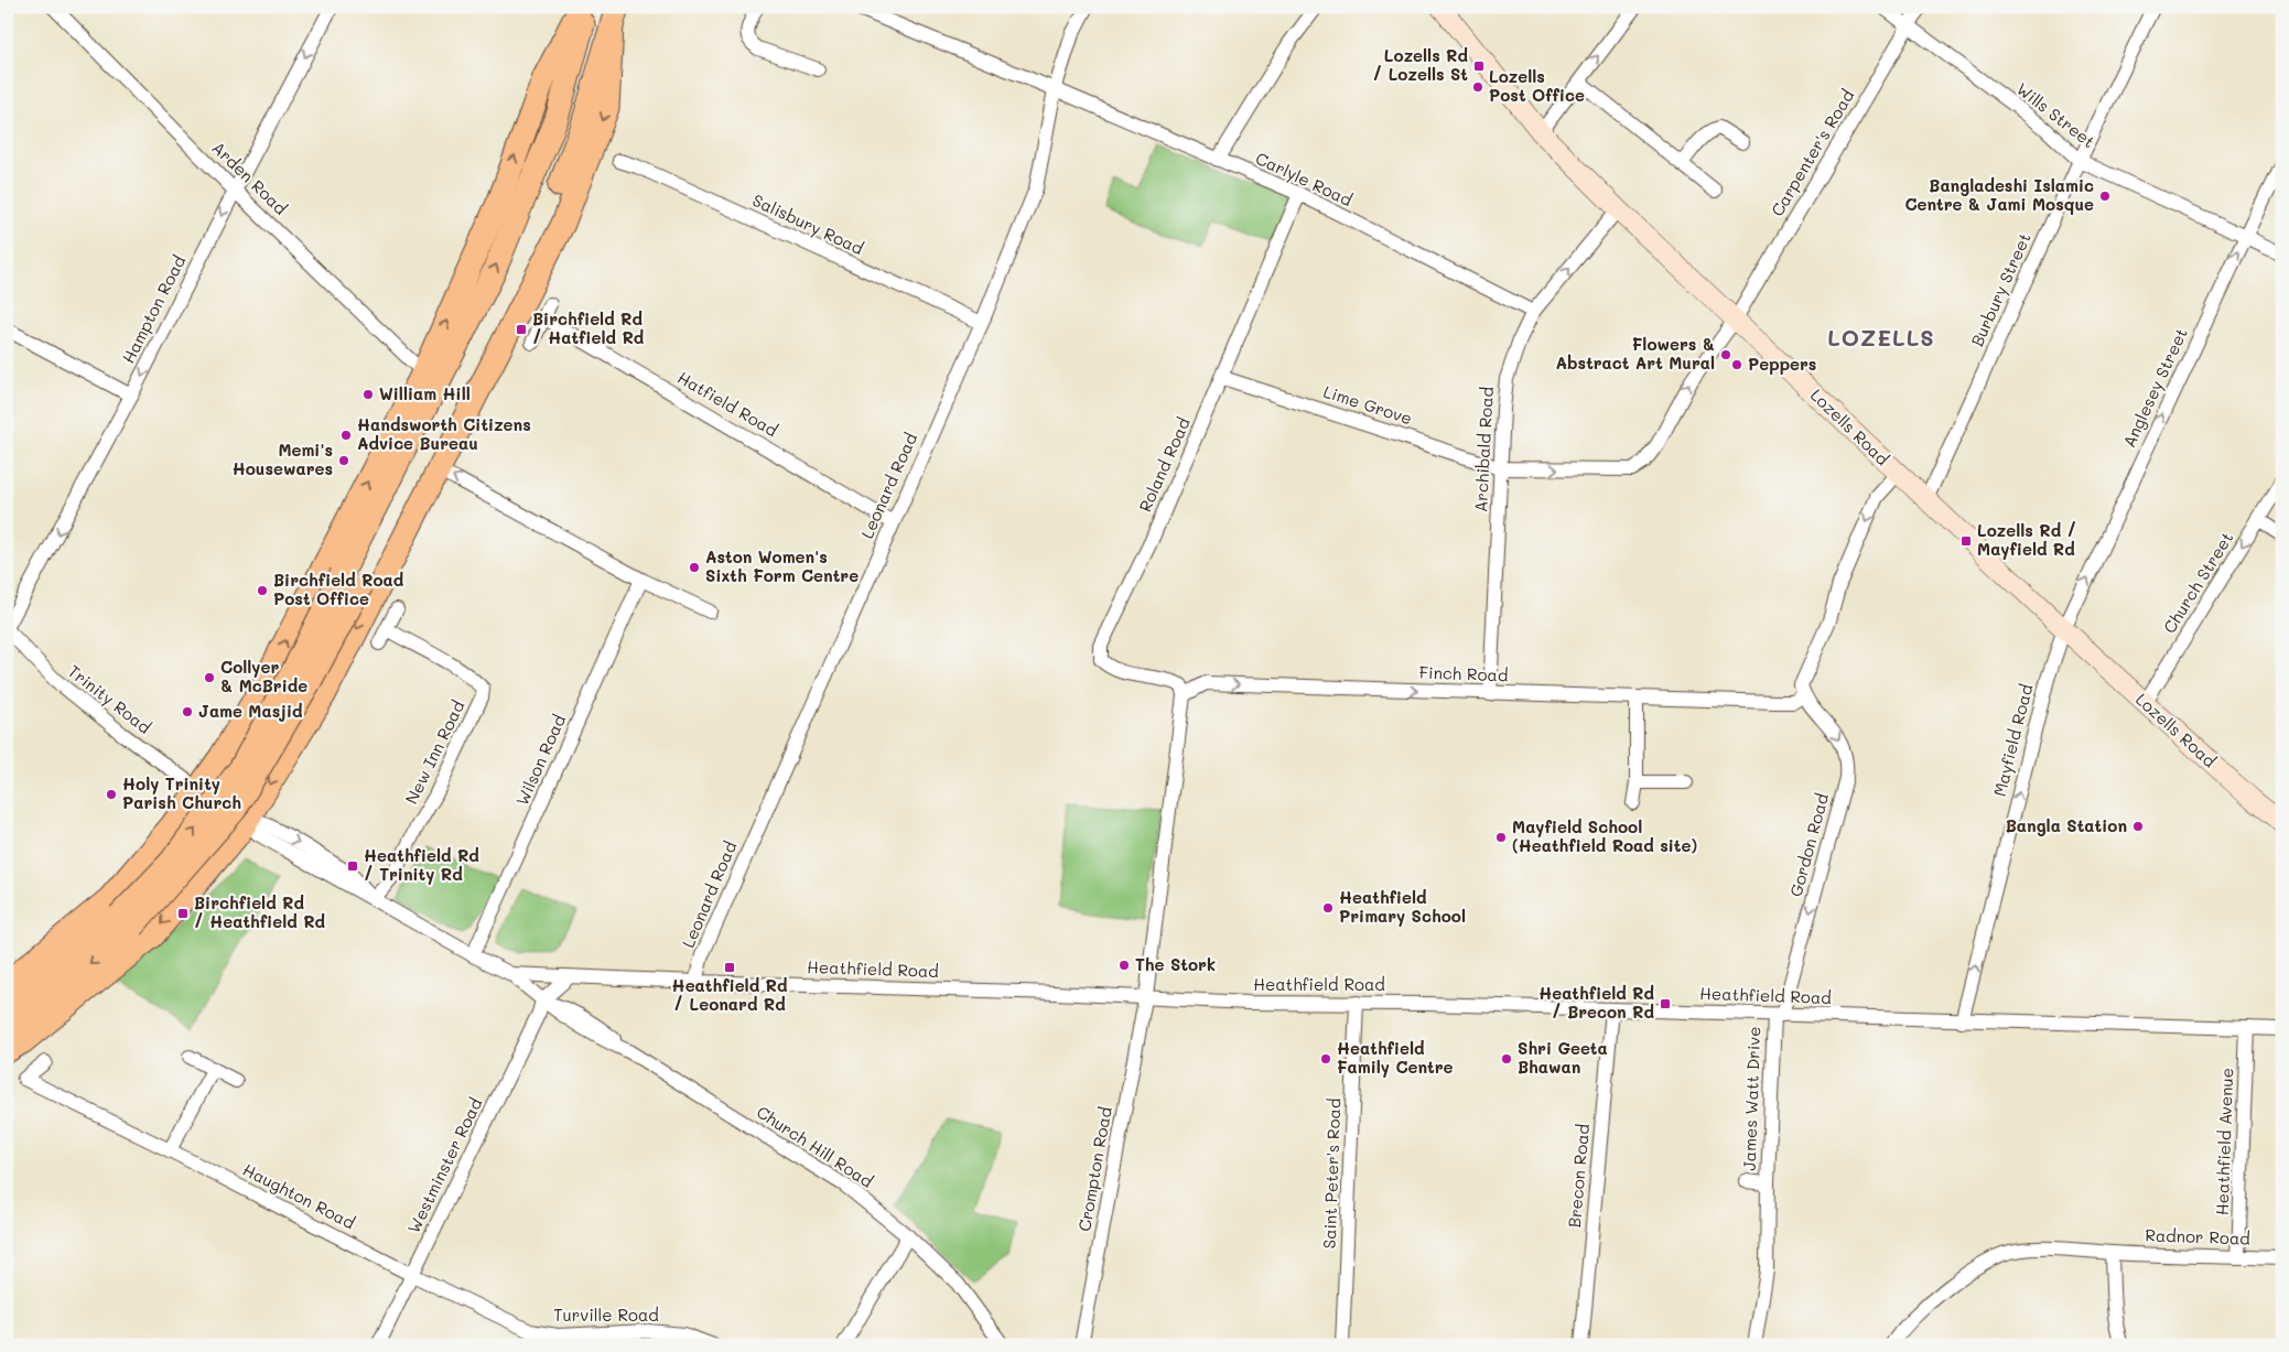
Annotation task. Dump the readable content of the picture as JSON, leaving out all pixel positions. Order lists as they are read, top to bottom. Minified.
{"streets":{"main road":["Lozells Road"],"street":["Wills Street","Carpenter's Road","Arden Road","Carlyle Road","Salisbury Road","Burbury Street","Hampton Road","Anglesey Street","Hatfield Road","Lime Grove","Archibald Road","Roland Road","Leonard Road","Church Street","Finch Road","Trinity Road","Mayfield Road","New Inn Road","Wilson Road","Gordon Road","Heathfield Road","James Watt Drive","Heathfield Avenue","Church Hill Road","Westminster Road","Crompton Road","Saint Peter's Road","Brecon Road","Haughton Road","Radnor Road","Turville Road"]},"crossings":[["Wills Street","Carpenter's Road"],["Wills Street","Burbury Street"],["Wills Street","Anglesey Street"],["Carpenter's Road","Lime Grove"],["Carpenter's Road","Lozells Road"],["Carpenter's Road","Archibald Road"],["Arden Road","Hampton Road"],["Carlyle Road","Archibald Road"],["Carlyle Road","Roland Road"],["Carlyle Road","Leonard Road"],["Salisbury Road","Leonard Road"],["Burbury Street","Lozells Road"],["Hampton Road","Trinity Road"],["Anglesey Street","Lozells Road"],["Anglesey Street","Mayfield Road"],["Hatfield Road","Leonard Road"],["Lime Grove","Archibald Road"],["Lime Grove","Roland Road"],["Lozells Road","Archibald Road"],["Lozells Road","Church Street"],["Lozells Road","Mayfield Road"],["Archibald Road","Finch Road"],["Roland Road","Finch Road"],["Leonard Road","Heathfield Road"],["Finch Road","Gordon Road"],["Trinity Road","Heathfield Road"],["Mayfield Road","Heathfield Road"],["New Inn Road","Heathfield Road"],["Wilson Road","Heathfield Road"],["Gordon Road","Heathfield Road"],["Gordon Road","James Watt Drive"],["Heathfield Road","James Watt Drive"],["Heathfield Road","Heathfield Avenue"],["Heathfield Road","Westminster Road"],["Heathfield Road","Crompton Road"],["Heathfield Road","Saint Peter's Road"],["Heathfield Road","Brecon Road"],["Heathfield Avenue","Radnor Road"],["Church Hill Road","Westminster Road"],["Westminster Road","Haughton Road"],["Westminster Road","Turville Road"],["Haughton Road","Turville Road"]],"one_way":["Carpenter's Road","Hampton Road","Anglesey Street","Church Street","Finch Road","Mayfield Road","Gordon Road"],"districts":["LOZELLS"],"places":{"transit":["Lozells Rd / Lozells St","Birchfield Rd / Hatfield Rd","Lozells Rd / Mayfield Rd","Heathfield Rd / Trinity Rd","Birchfield Rd / Heathfield Rd","Heathfield Rd / Leonard Rd","Heathfield Rd / Brecon Rd"],"other":["Lozells Post Office","Bangladeshi Islamic Centre & Jami Mosque","Flowers & Abstract Art Mural","Peppers","William Hill","Handsworth Citizens Advice Bureau","Memi's Housewares","Aston Women's Sixth Form Centre","Birchfield Road Post Office","Collyer & McBride","Jame Masjid","Holy Trinity Parish Church","Bangla Station","Mayfield School (Heathfield Road site)","Heathfield Primary School","The Stork","Heathfield Family Centre","Shri Geeta Bhawan"]}}
